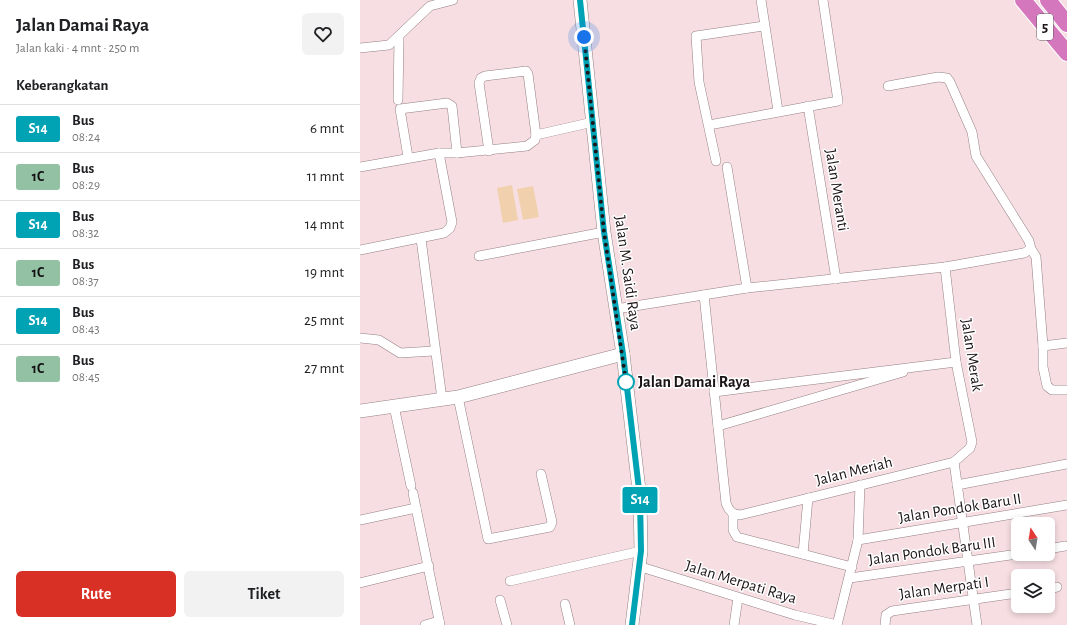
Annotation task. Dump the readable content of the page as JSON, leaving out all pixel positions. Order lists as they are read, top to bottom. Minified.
{"streets":{"highway":["5"],"street":["Jalan Meranti","Jalan M. Saidi Raya","Jalan Merak","Jalan Meriah","Jalan Pondok Baru II","Jalan Pondok Baru III","Jalan Merpati Raya","Jalan Merpati I"]},"crossings":[["Jalan M. Saidi Raya","Jalan Merpati Raya"],["Jalan Merak","Jalan Meriah"]],"places":["Jalan Damai Raya"],"lines":["bus line S14"],"north":"top","page":{"heading":[["Jalan Damai Raya","Jalan kaki · 4 mnt · 250 m"],"Keberangkatan"],"on_map":"S14","list":[{"mark":"S14","name":"Bus","note":"08:24","value":"6 mnt"},{"mark":"1C","name":"Bus","note":"08:29","value":"11 mnt"},{"mark":"S14","name":"Bus","note":"08:32","value":"14 mnt"},{"mark":"1C","name":"Bus","note":"08:37","value":"19 mnt"},{"mark":"S14","name":"Bus","note":"08:43","value":"25 mnt"},{"mark":"1C","name":"Bus","note":"08:45","value":"27 mnt"}],"buttons":["Rute","Tiket"]}}
